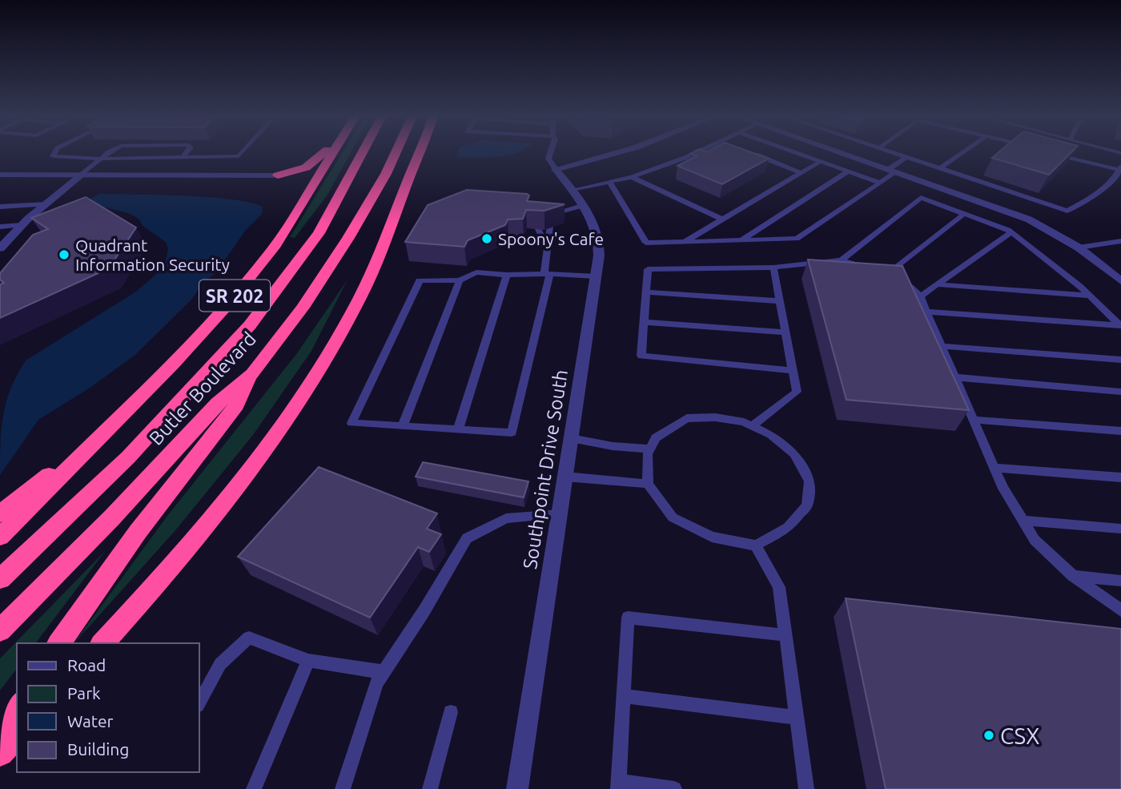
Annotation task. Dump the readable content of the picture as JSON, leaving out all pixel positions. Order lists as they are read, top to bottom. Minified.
{"streets":{"highway":["SR 202","Butler Boulevard"],"street":["Southpoint Drive South"]},"places":["Spoony's Cafe","Quadrant Information Security","CSX"],"legend":["Road","Park","Water","Building"]}
